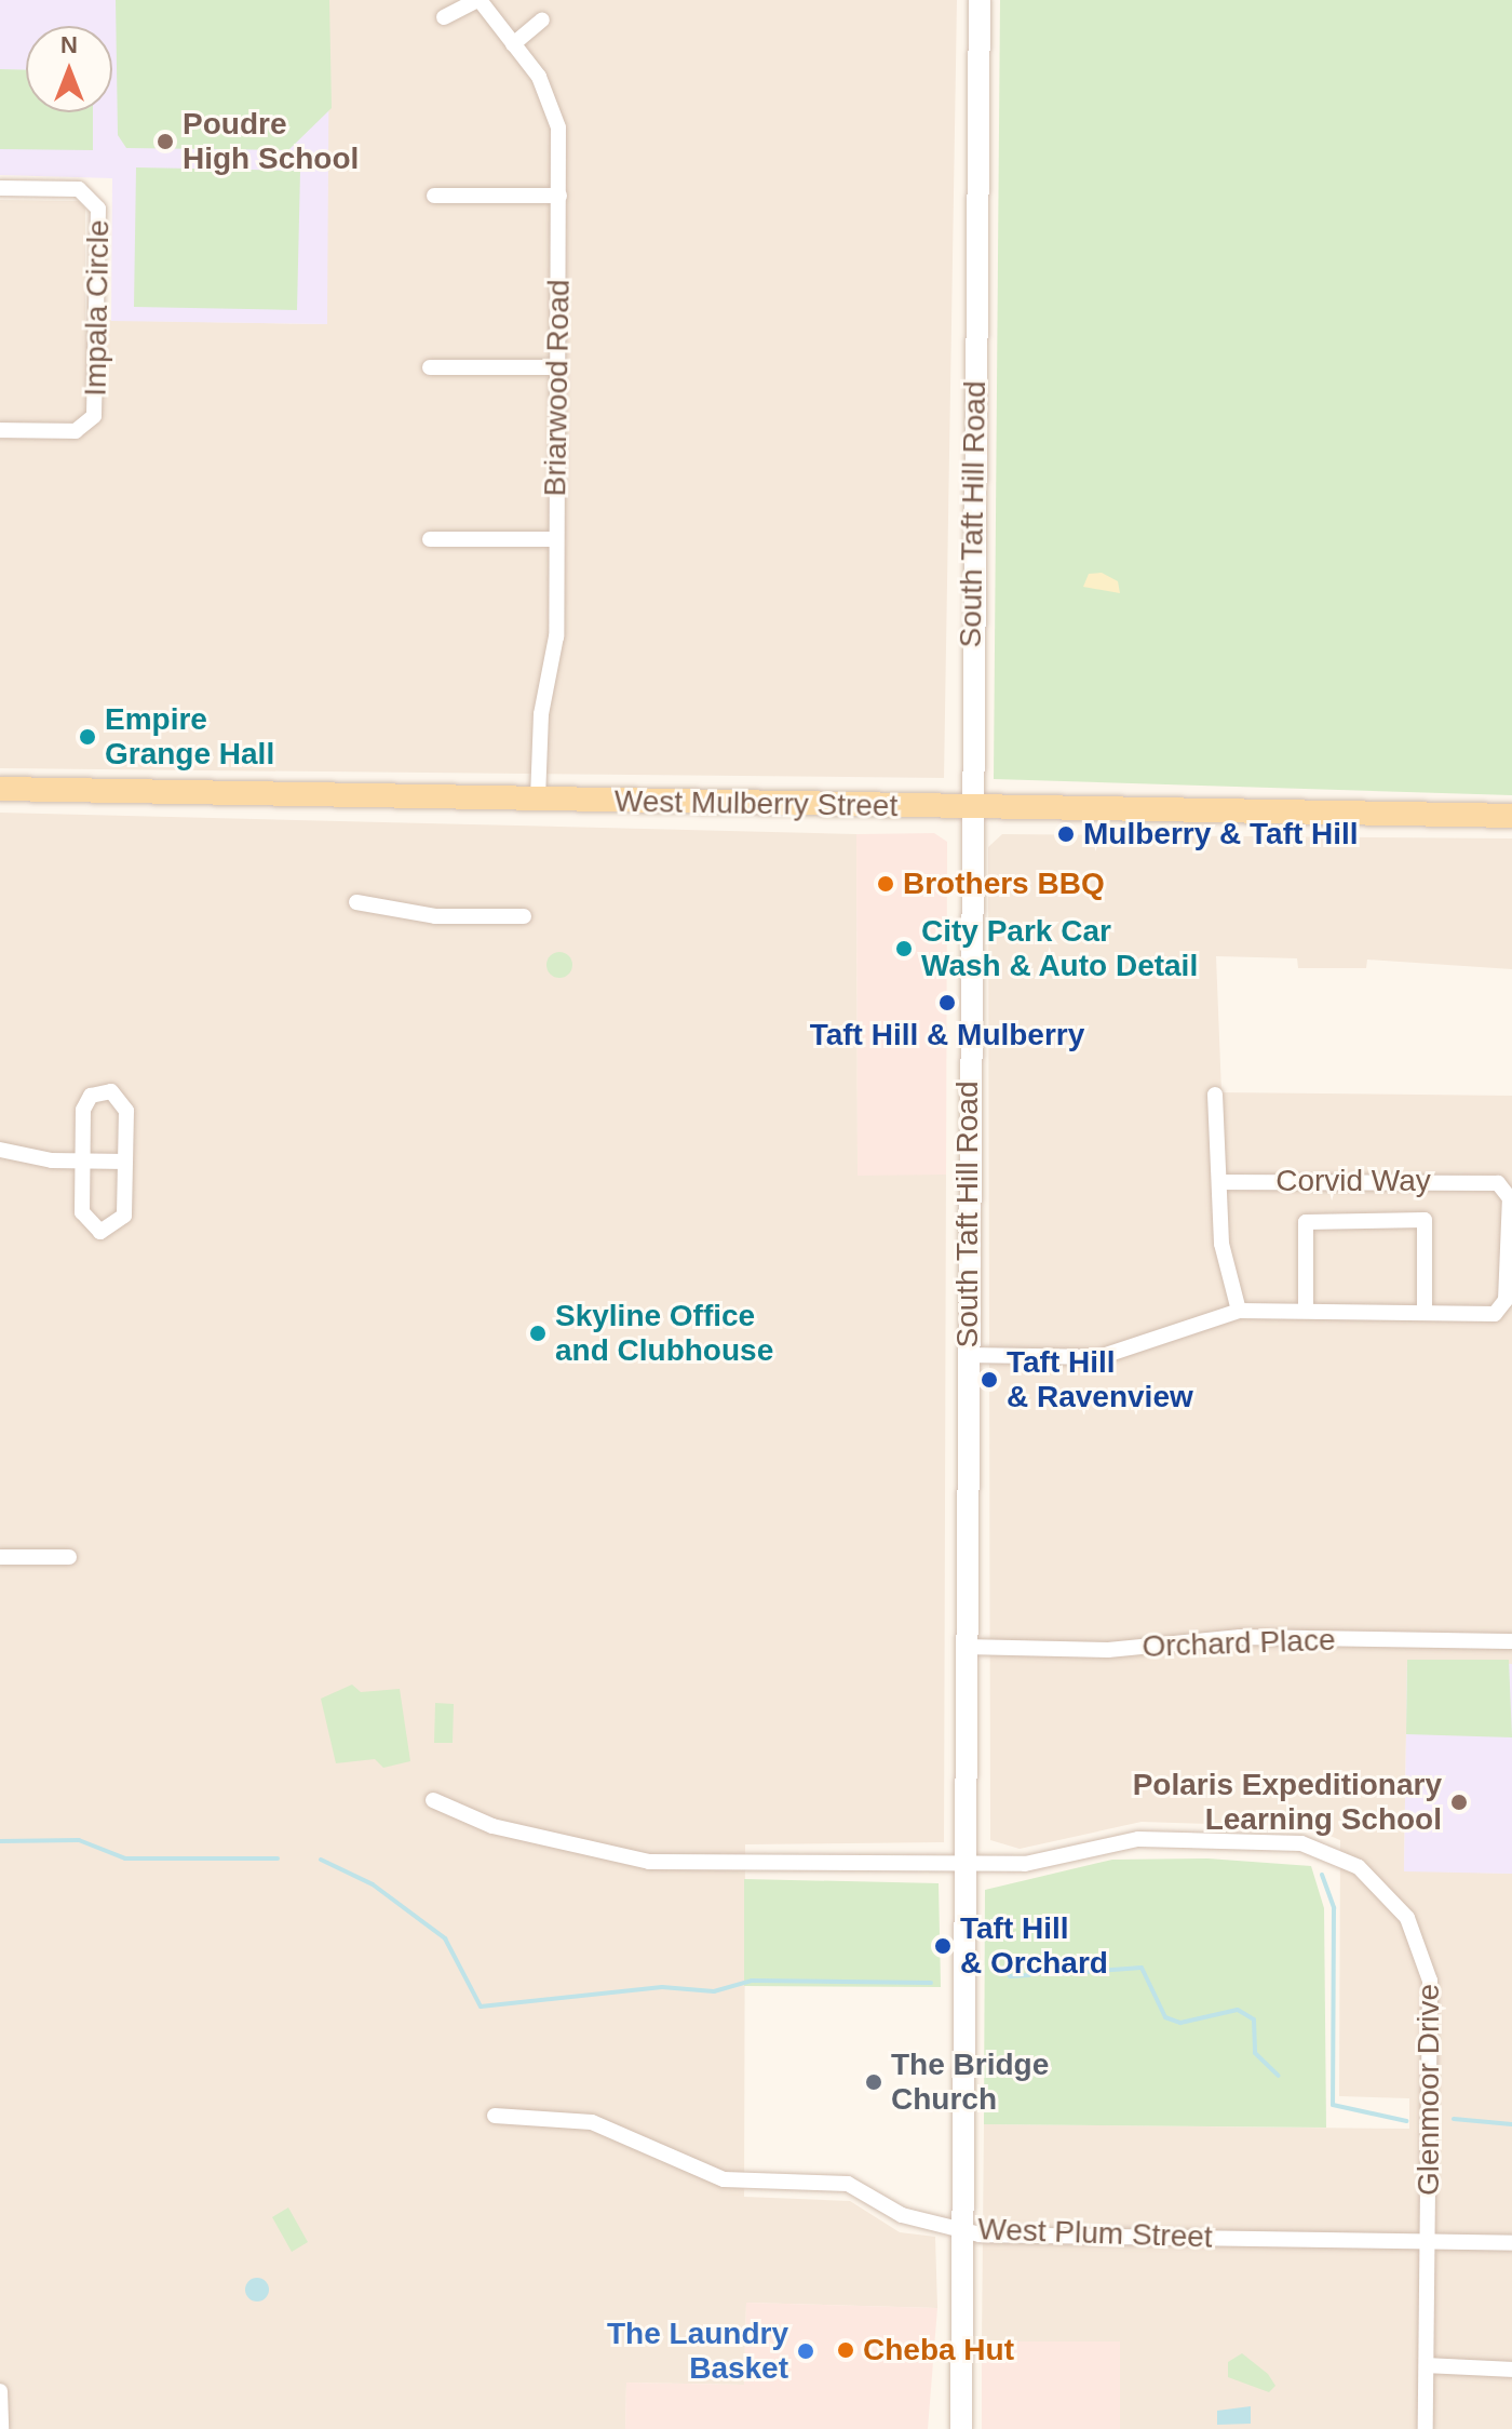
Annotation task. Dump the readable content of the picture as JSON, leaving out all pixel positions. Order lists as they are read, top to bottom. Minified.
{"streets":{"main road":["South Taft Hill Road","West Mulberry Street"],"street":["Impala Circle","Briarwood Road","Corvid Way","Orchard Place","Glenmoor Drive","West Plum Street"]},"crossings":[["Briarwood Road","West Mulberry Street"],["South Taft Hill Road","West Mulberry Street"],["South Taft Hill Road","Orchard Place"],["South Taft Hill Road","Glenmoor Drive"],["South Taft Hill Road","West Plum Street"],["Glenmoor Drive","West Plum Street"]],"places":["Poudre High School","Empire Grange Hall","Mulberry & Taft Hill","Brothers BBQ","City Park Car Wash & Auto Detail","Taft Hill & Mulberry","Skyline Office and Clubhouse","Taft Hill & Ravenview","Polaris Expeditionary Learning School","Taft Hill & Orchard","The Bridge Church","Cheba Hut","The Laundry Basket"],"north":"top"}
